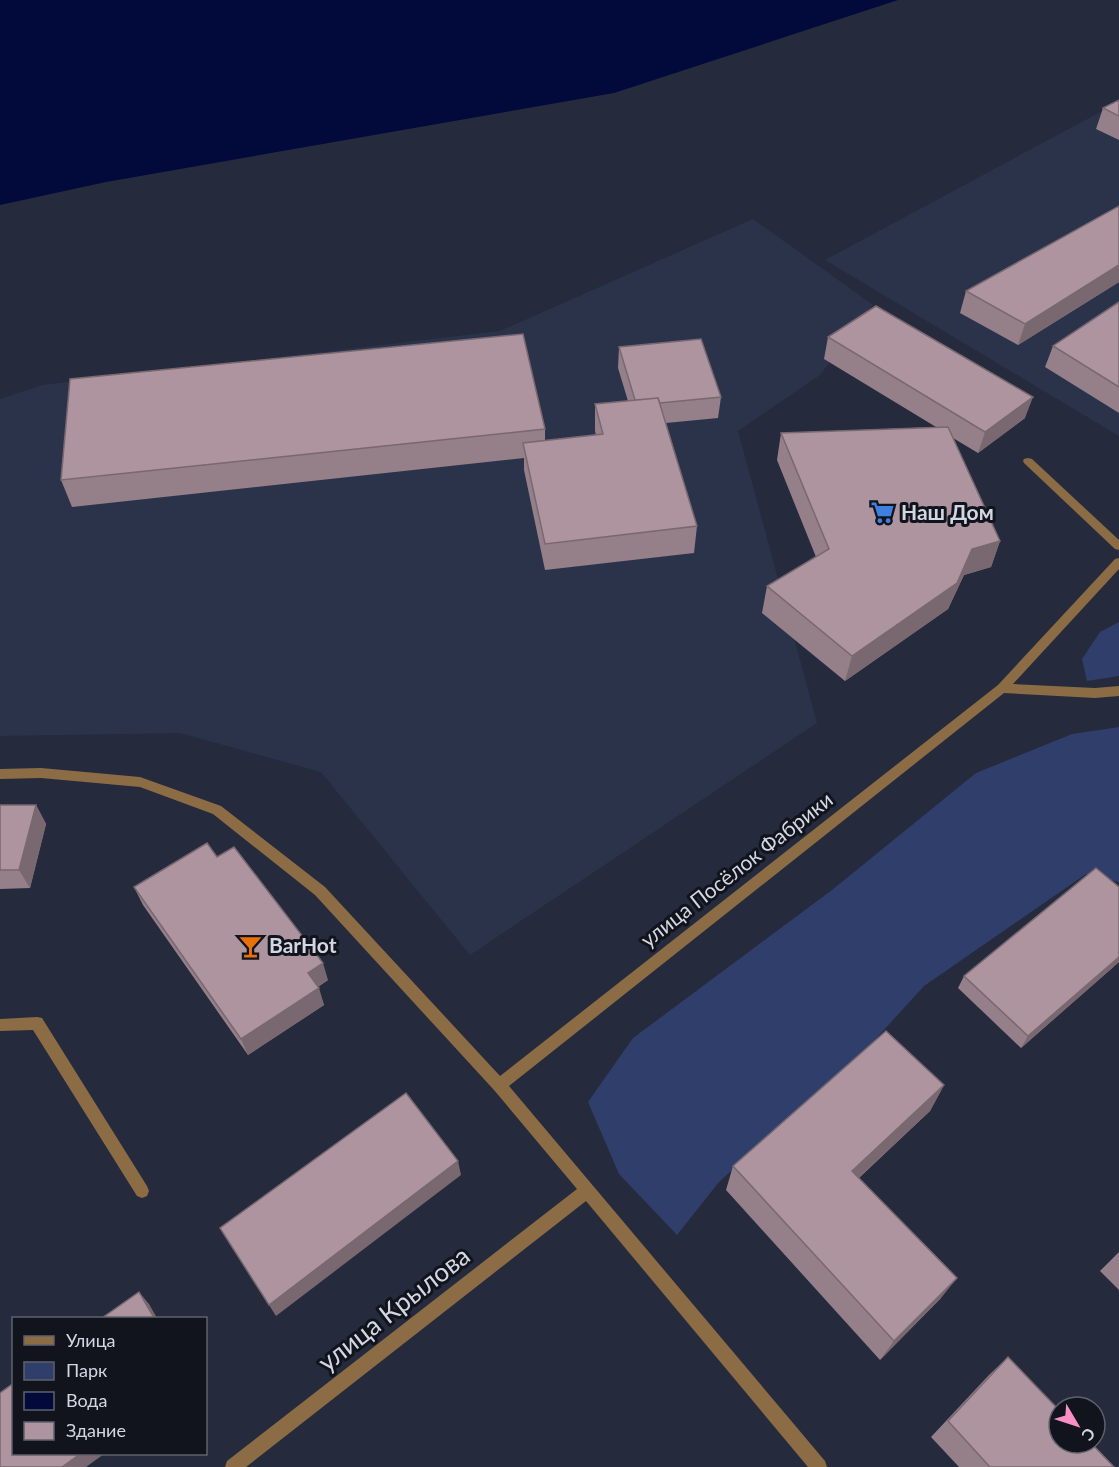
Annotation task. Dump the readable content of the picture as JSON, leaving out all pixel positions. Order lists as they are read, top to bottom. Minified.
{"streets":{"street":["улица Посёлок Фабрики","улица Крылова"]},"places":{"supermarket":["Наш Дом"],"bar":["BarHot"]},"legend":["Улица","Парк","Вода","Здание"],"north":"bottom right"}
